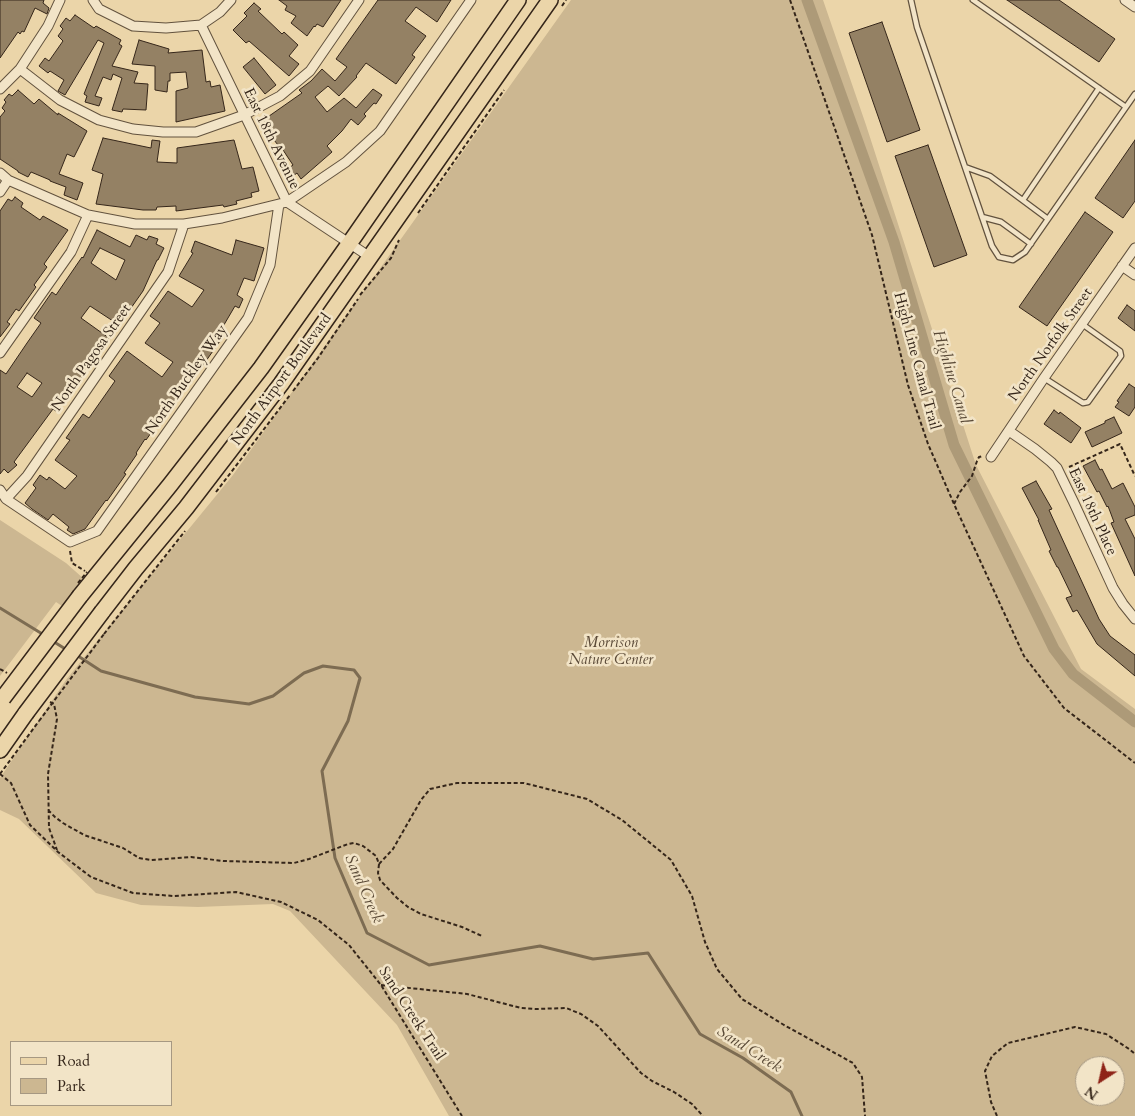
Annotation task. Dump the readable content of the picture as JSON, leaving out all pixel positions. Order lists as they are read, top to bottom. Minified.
{"streets":{"main road":["North Airport Boulevard"],"street":["East 18th Avenue","North Norfolk Street","North Pagosa Street","North Buckley Way","East 18th Place"],"path":["High Line Canal Trail","Sand Creek Trail"]},"crossings":[["East 18th Avenue","North Buckley Way"],["East 18th Avenue","North Airport Boulevard"],["North Norfolk Street","East 18th Place"],["North Pagosa Street","North Buckley Way"]],"water":["Highline Canal","Sand Creek"],"parks":["Morrison Nature Center"],"legend":["Road","Park"],"north":"bottom left"}
